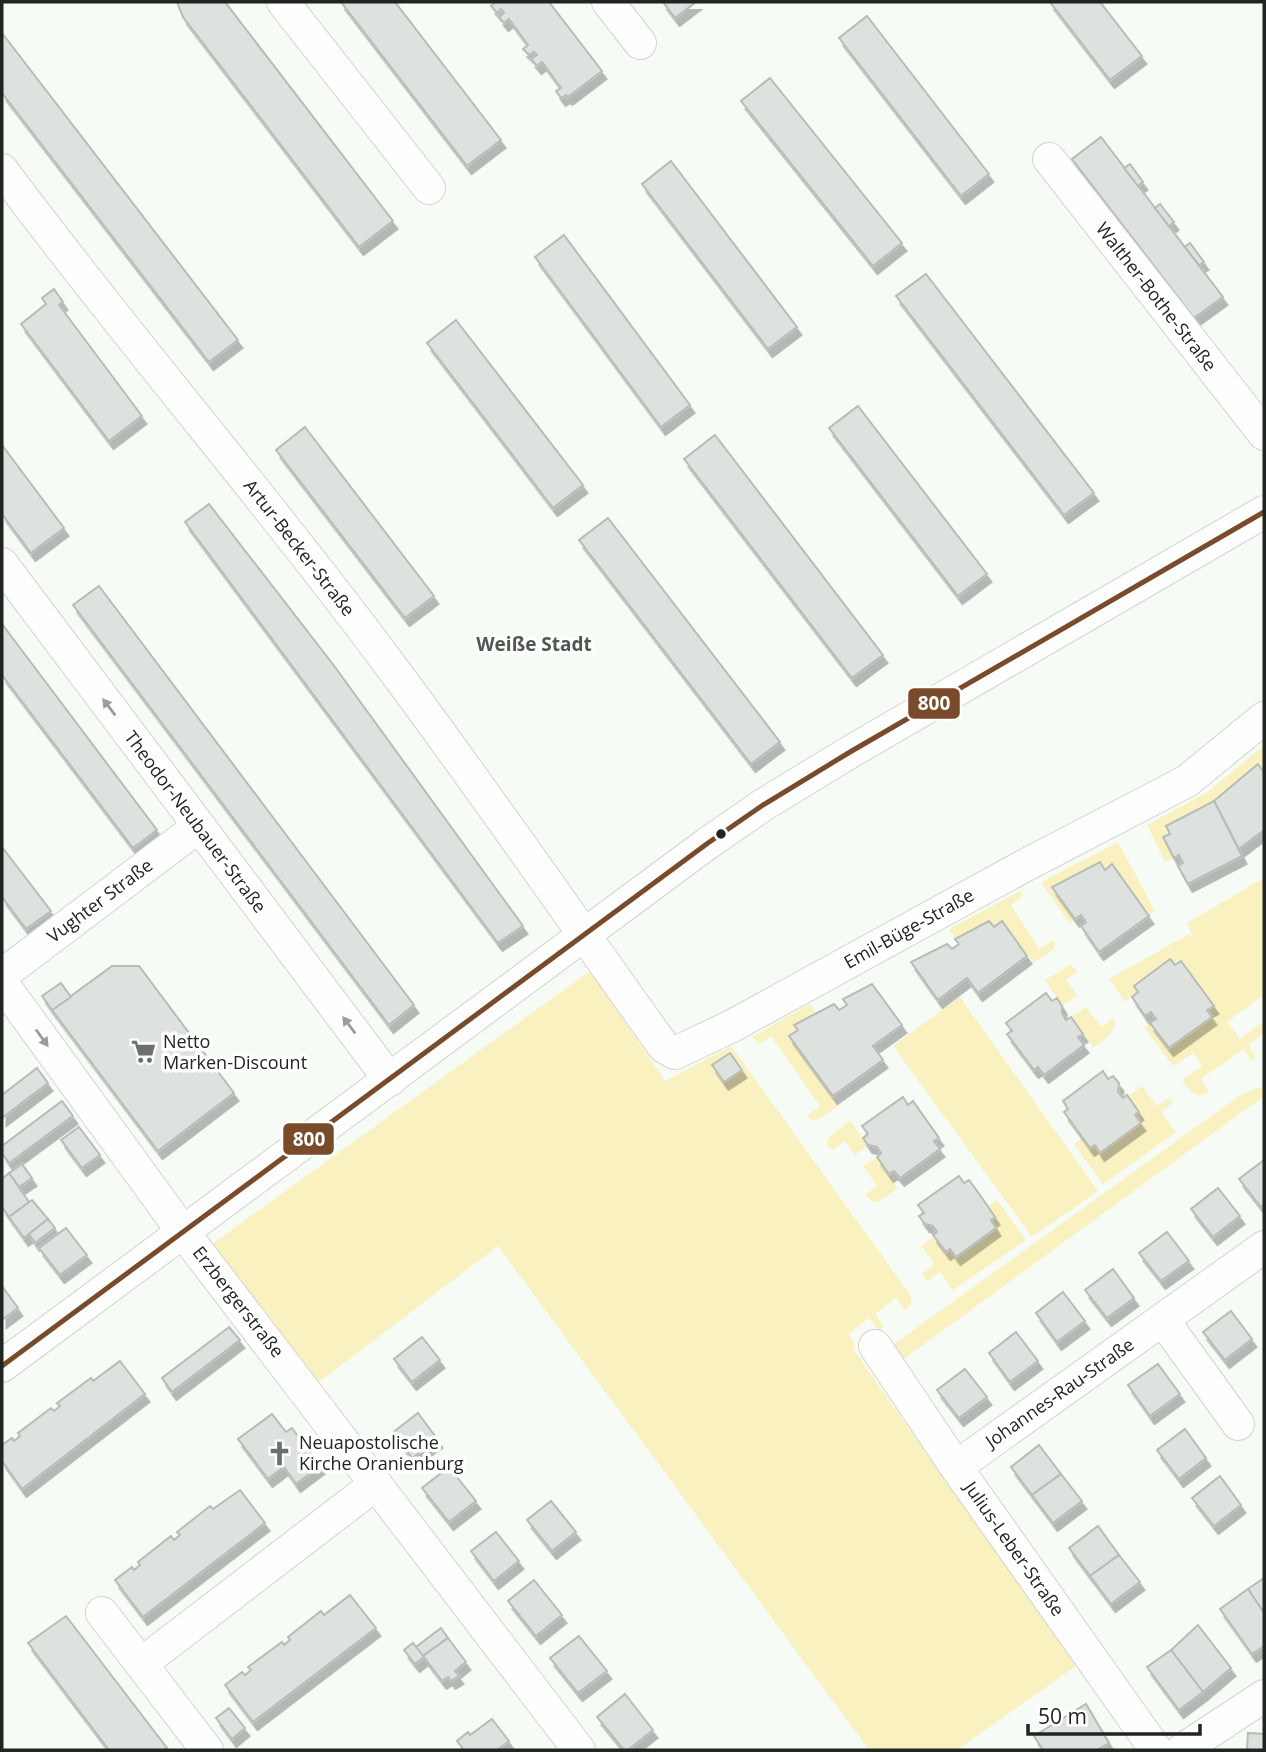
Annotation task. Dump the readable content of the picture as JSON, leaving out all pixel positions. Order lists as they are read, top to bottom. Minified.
{"streets":{"street":["Walther-Bothe-Straße","Artur-Becker-Straße","Theodor-Neubauer-Straße","Vughter Straße","Emil-Büge-Straße","Erzbergerstraße","Johannes-Rau-Straße","Julius-Leber-Straße"]},"crossings":[["Artur-Becker-Straße","Emil-Büge-Straße"],["Theodor-Neubauer-Straße","Vughter Straße"],["Vughter Straße","Erzbergerstraße"],["Johannes-Rau-Straße","Julius-Leber-Straße"]],"one_way":["Theodor-Neubauer-Straße"],"districts":["Weiße Stadt"],"places":{"supermarket":["Netto Marken-Discount"],"church":["Neuapostolische Kirche Oranienburg"]},"lines":["transit line 800"],"scale_bar":"50 m"}
